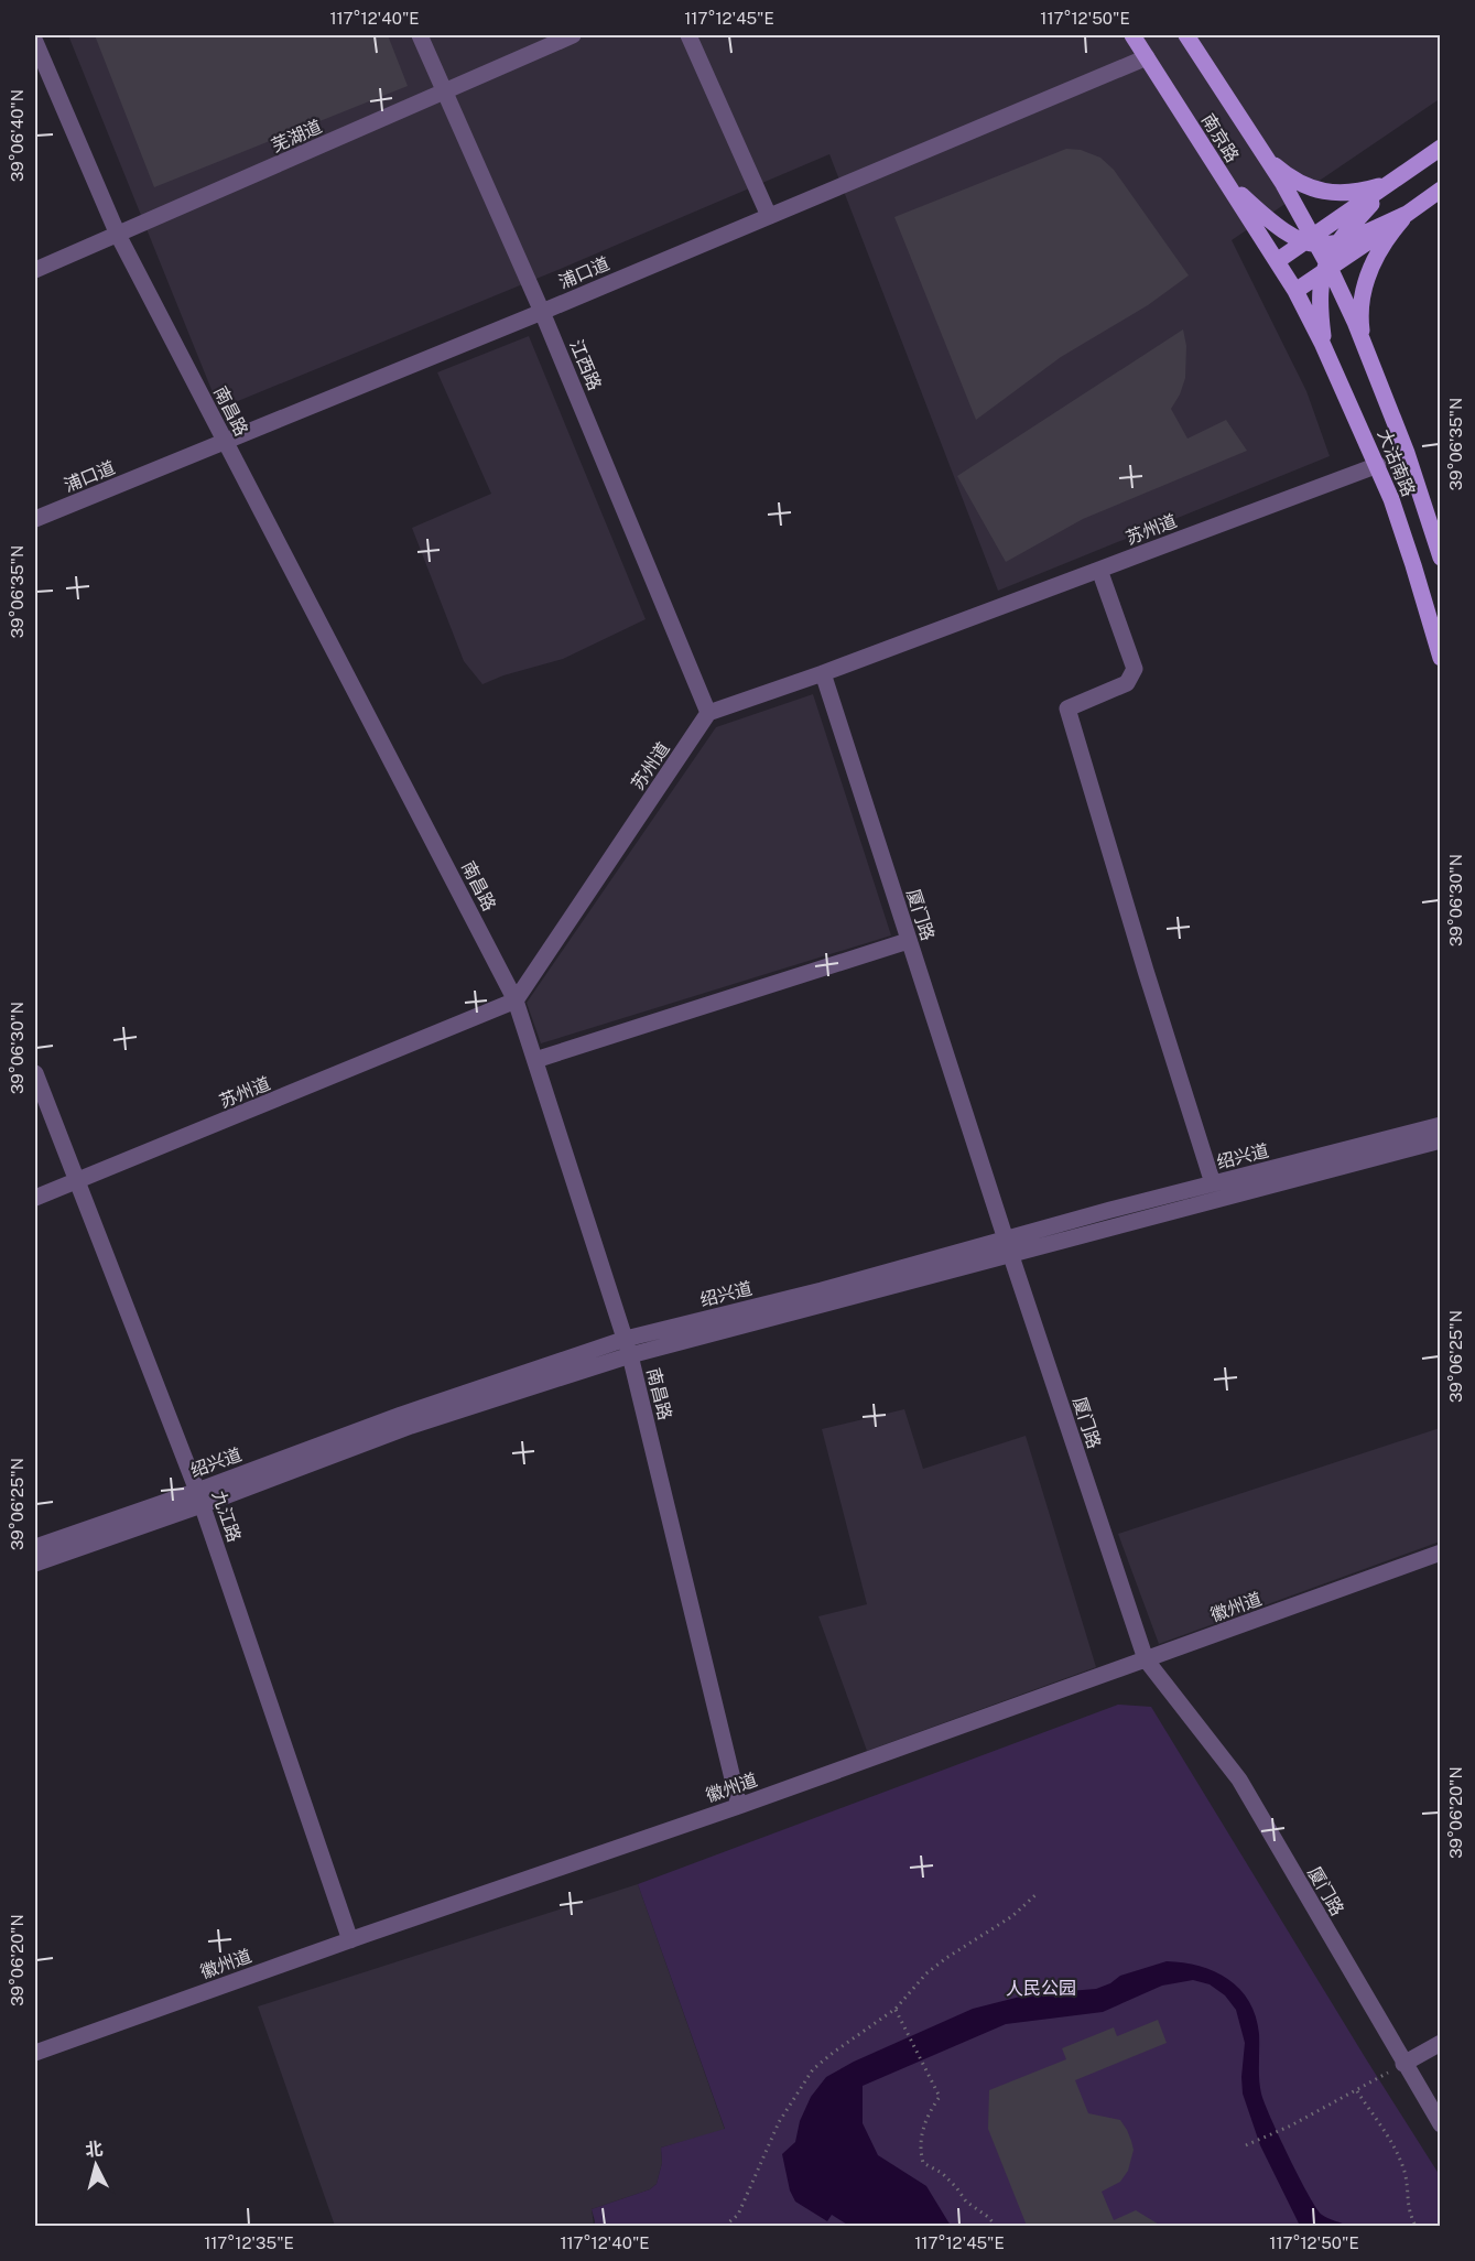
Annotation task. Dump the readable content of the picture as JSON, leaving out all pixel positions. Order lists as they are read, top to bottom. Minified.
{"streets":{"main road":["南京路","大沽南路"],"street":["芜湖道","浦口道","江西路","南昌路","苏州道","厦门路","绍兴道","九江路","徽州道"]},"crossings":[["芜湖道","江西路"],["芜湖道","南昌路"],["南京路","浦口道"],["南京路","大沽南路"],["浦口道","江西路"],["浦口道","南昌路"],["江西路","苏州道"],["南昌路","苏州道"],["南昌路","绍兴道"],["南昌路","徽州道"],["大沽南路","苏州道"],["苏州道","厦门路"],["苏州道","九江路"],["厦门路","绍兴道"],["厦门路","徽州道"],["绍兴道","九江路"],["九江路","徽州道"]],"parks":["人民公园"],"north":"top","coordinates":["117°12'40\"E","117°12'45\"E","117°12'50\"E","39°06'40\"N","39°06'35\"N","39°06'30\"N","39°06'25\"N","39°06'20\"N","117°12'35\"E"]}
